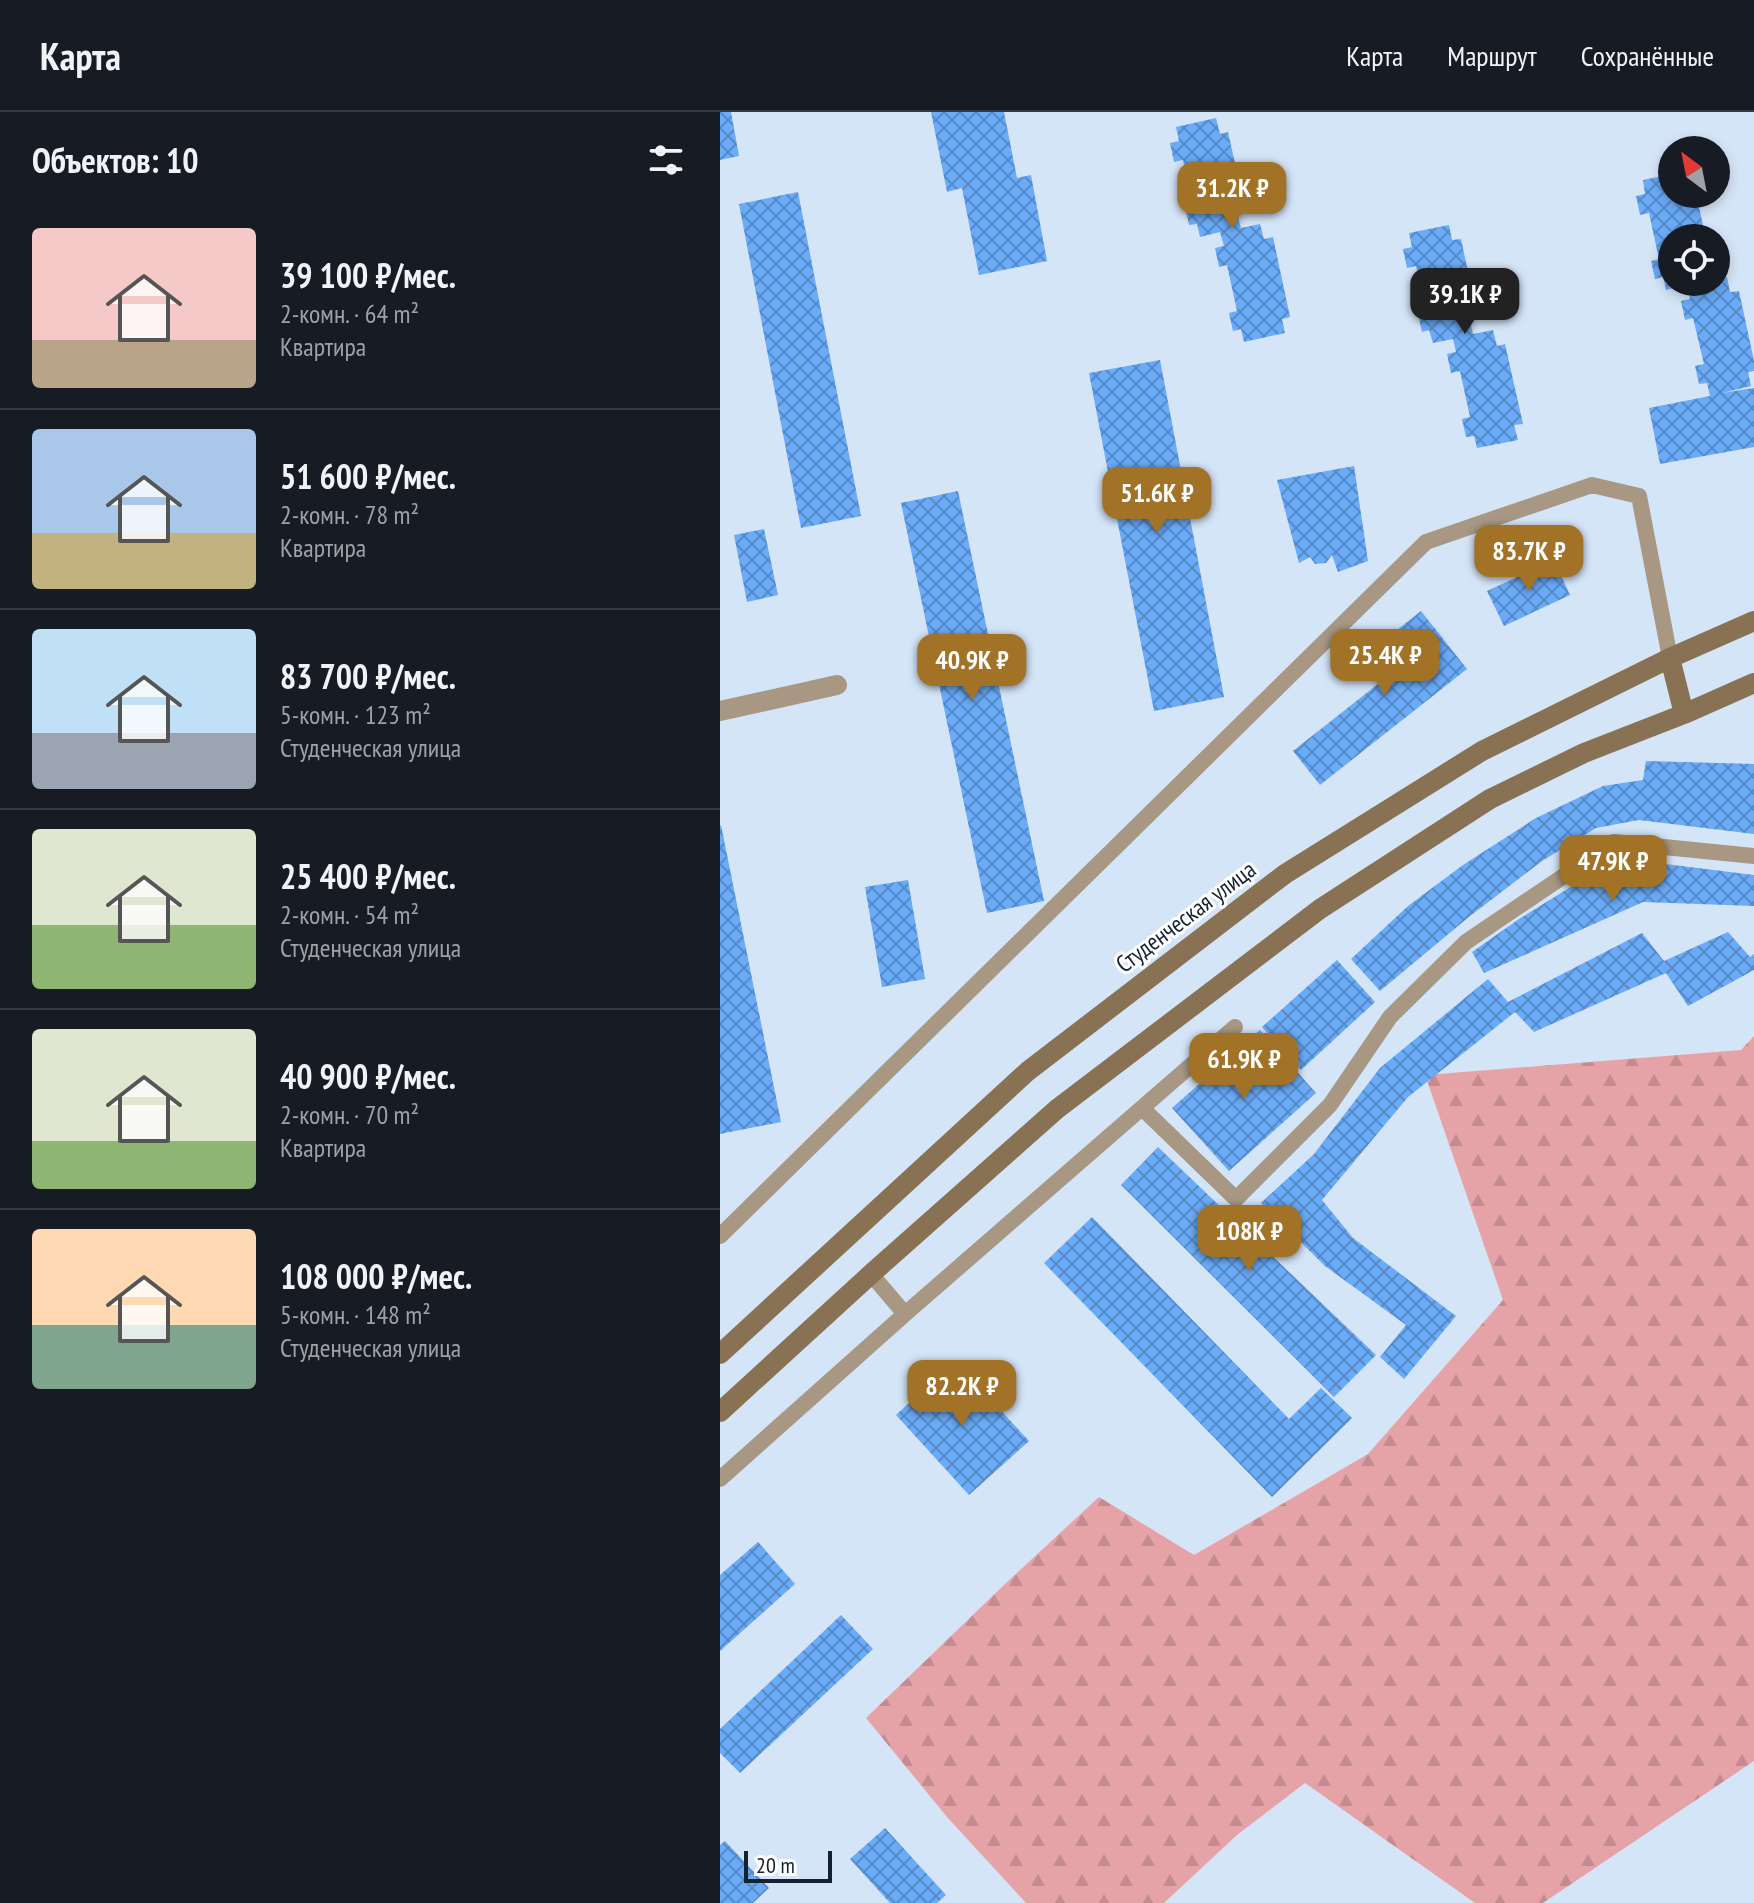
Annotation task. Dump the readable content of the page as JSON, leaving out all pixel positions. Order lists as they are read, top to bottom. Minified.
{"streets":{"main road":["Студенческая улица"]},"scale_bar":"20 m","north":"top left","page":{"header":"Карта","nav":["Карта","Маршрут","Сохранённые"],"heading":"Объектов: 10","price":["31.2K ₽","39.1K ₽","51.6K ₽","83.7K ₽","25.4K ₽","40.9K ₽","47.9K ₽","61.9K ₽","108K ₽","82.2K ₽"],"list":[{"name":"39 100 ₽/мес.","note":"2-комн. · 64 m² · Квартира"},{"name":"51 600 ₽/мес.","note":"2-комн. · 78 m² · Квартира"},{"name":"83 700 ₽/мес.","note":"5-комн. · 123 m² · Студенческая улица"},{"name":"25 400 ₽/мес.","note":"2-комн. · 54 m² · Студенческая улица"},{"name":"40 900 ₽/мес.","note":"2-комн. · 70 m² · Квартира"},{"name":"108 000 ₽/мес.","note":"5-комн. · 148 m² · Студенческая улица"}],"scale":"20 m"}}
